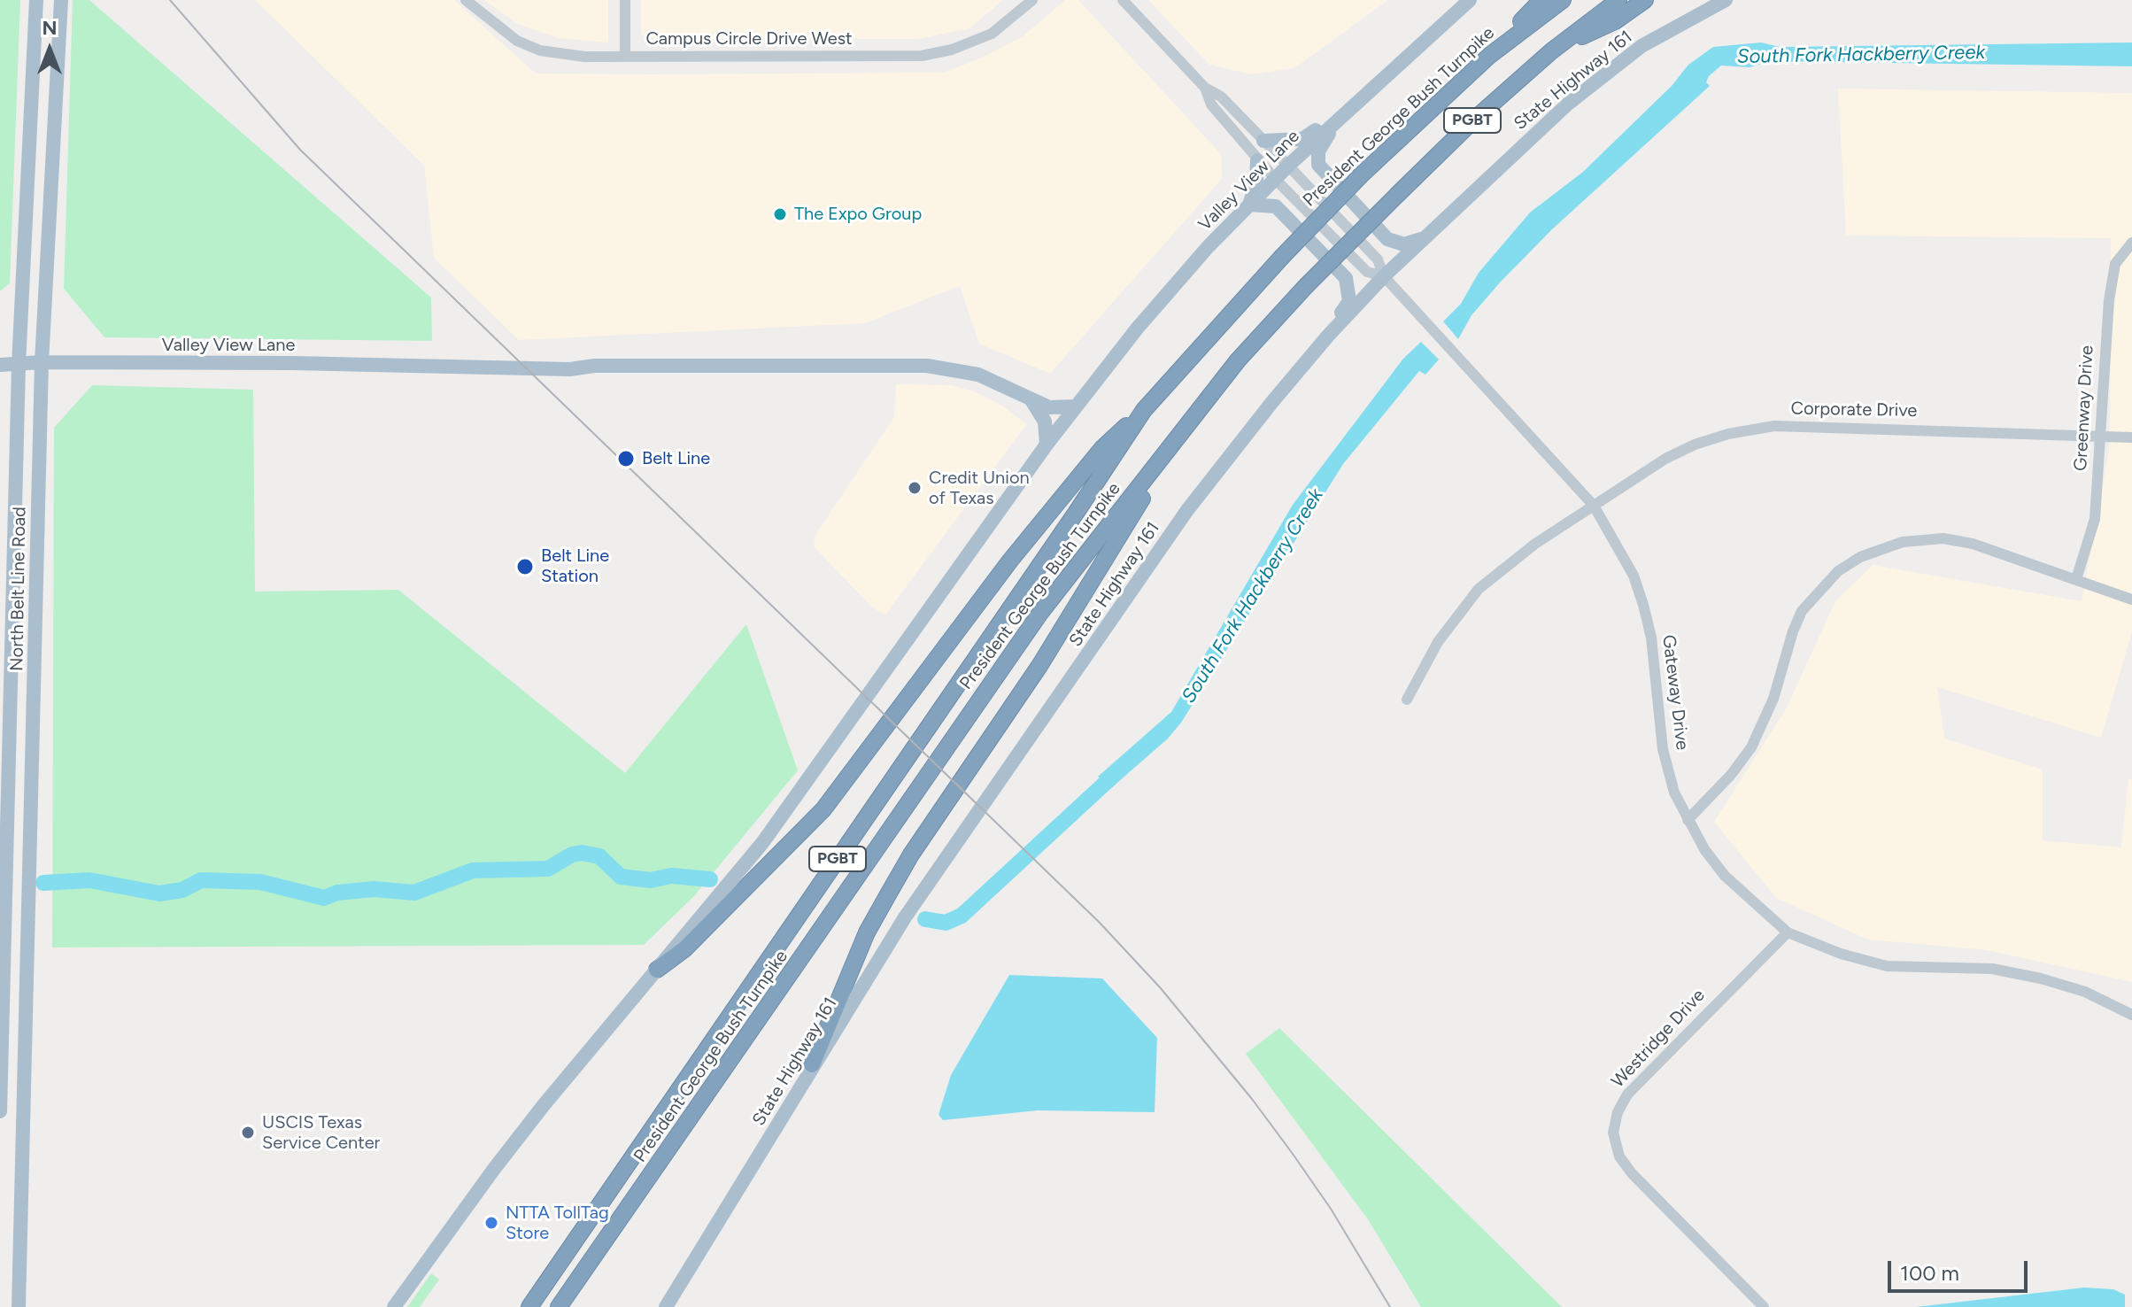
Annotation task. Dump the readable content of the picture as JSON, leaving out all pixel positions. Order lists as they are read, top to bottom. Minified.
{"streets":{"highway":["President George Bush Turnpike","PGBT"],"main road":["State Highway 161","Valley View Lane","North Belt Line Road"],"street":["Campus Circle Drive West","Greenway Drive","Corporate Drive","Gateway Drive","Westridge Drive"]},"crossings":[["State Highway 161","Gateway Drive"],["Valley View Lane","North Belt Line Road"],["Valley View Lane","Gateway Drive"],["Greenway Drive","Corporate Drive"],["Corporate Drive","Gateway Drive"],["Gateway Drive","Westridge Drive"]],"water":["South Fork Hackberry Creek"],"places":["The Expo Group","Belt Line","Credit Union of Texas","Belt Line Station","USCIS Texas Service Center","NTTA TollTag Store"],"scale_bar":"100 m","north":"top"}
